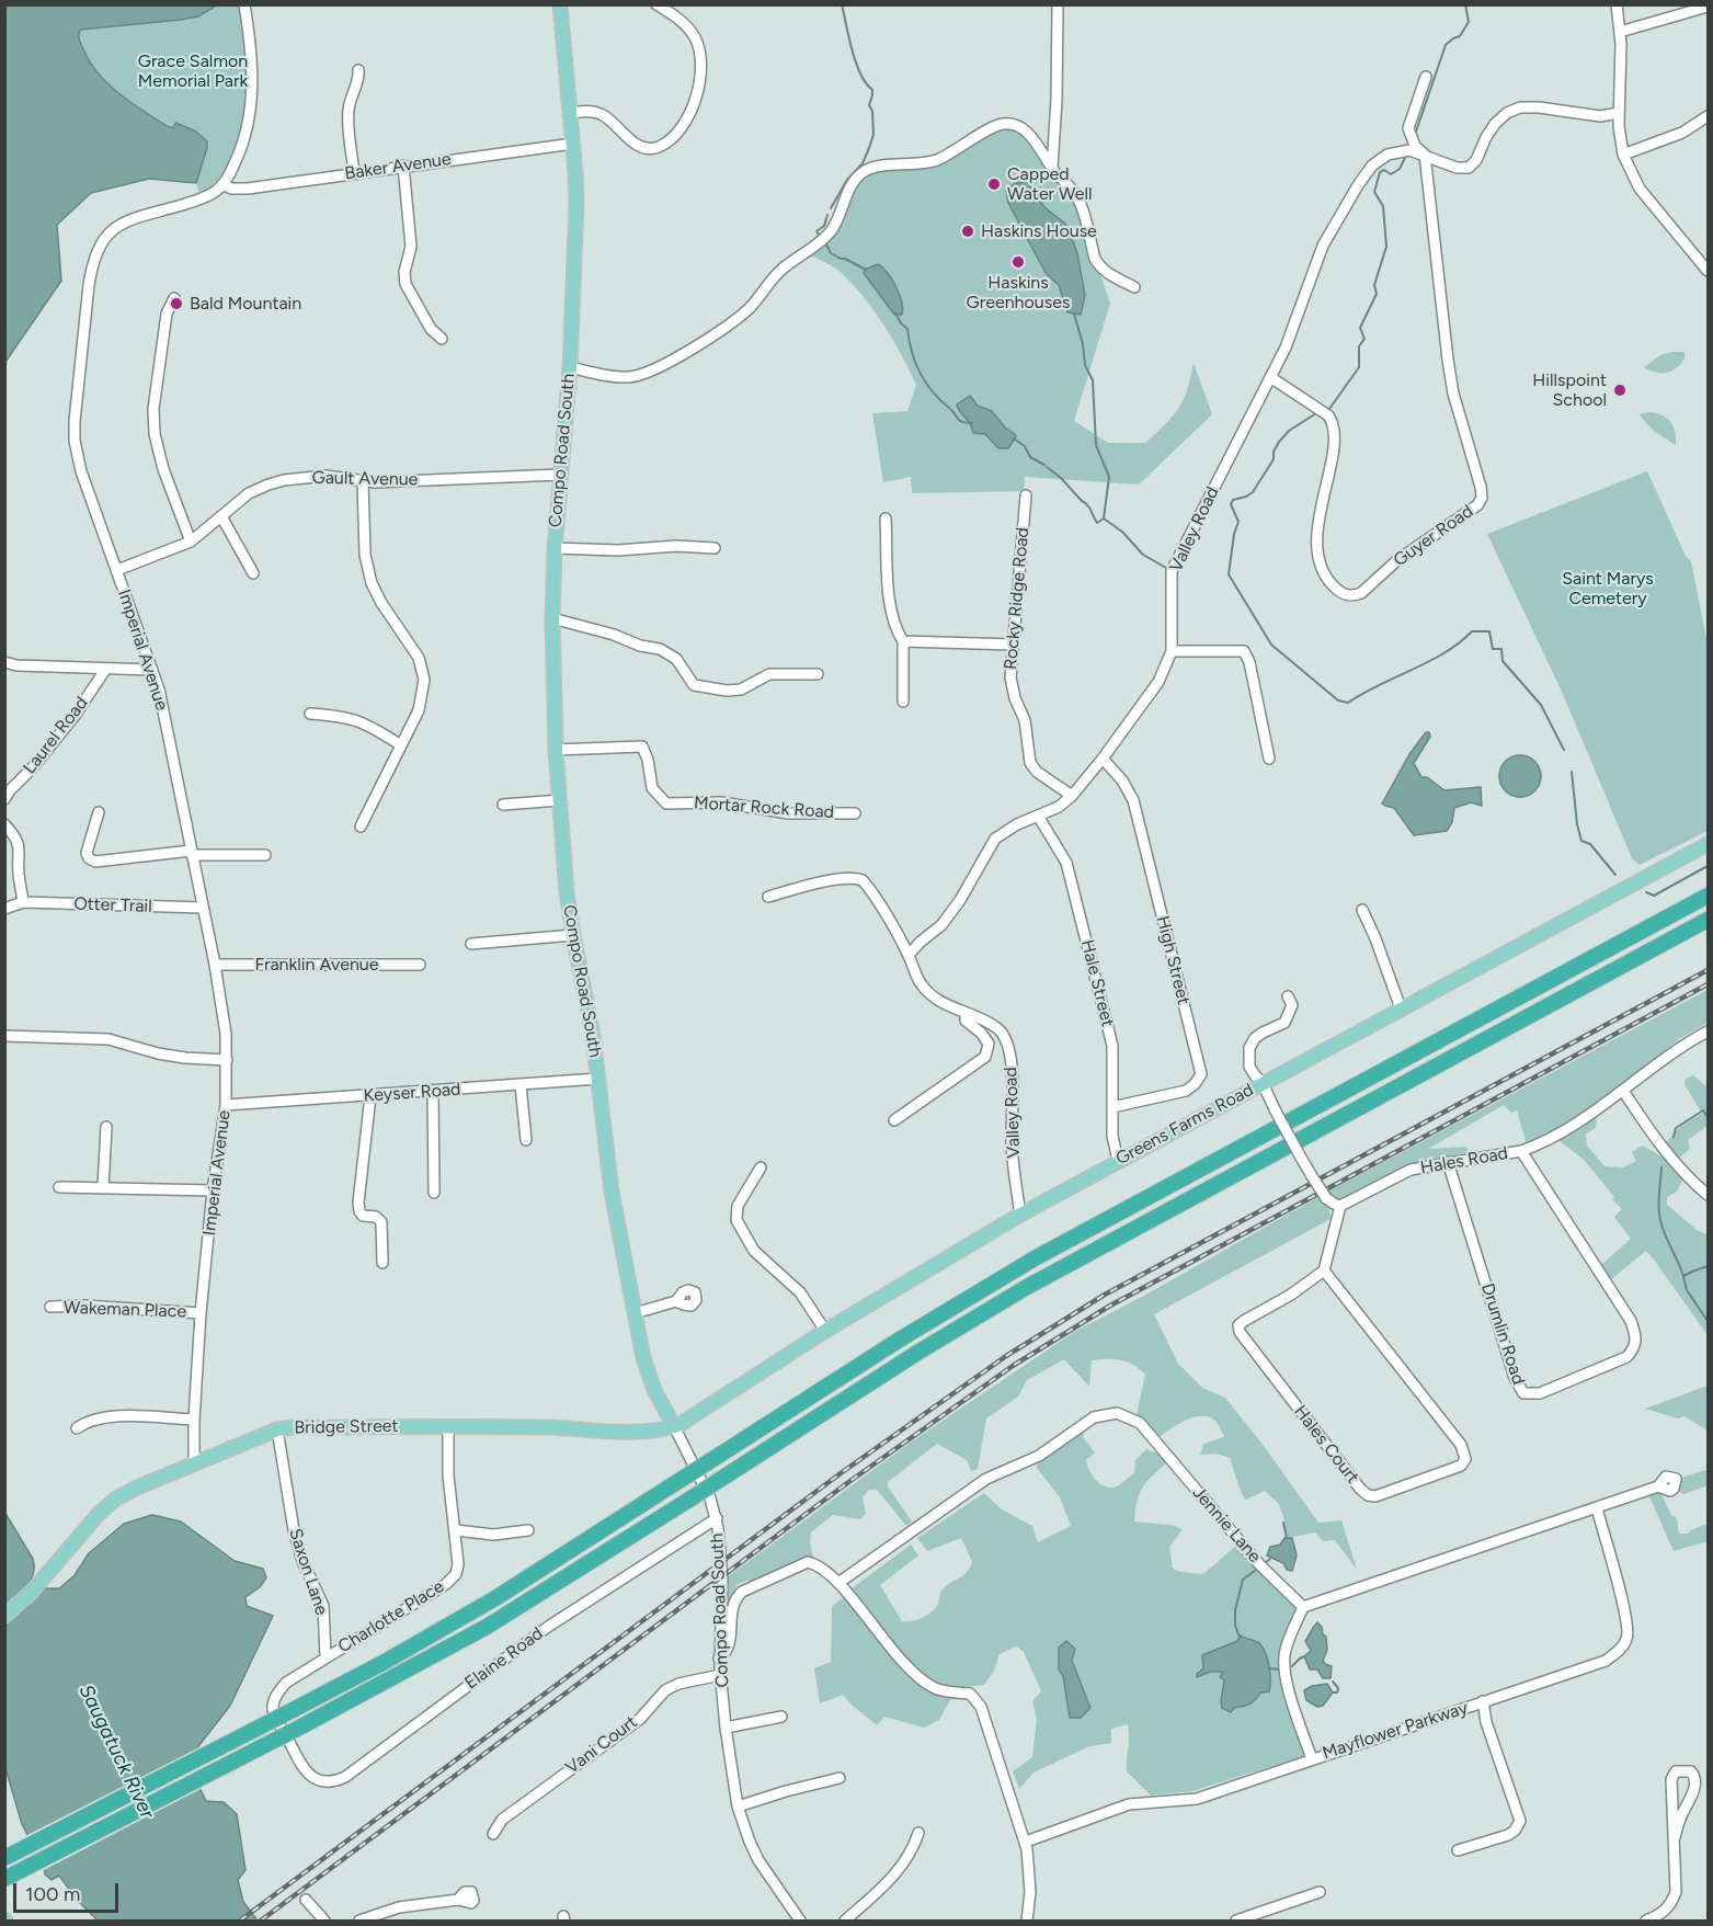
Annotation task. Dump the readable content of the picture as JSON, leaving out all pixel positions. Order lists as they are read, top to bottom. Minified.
{"streets":{"main road":["Compo Road South","Greens Farms Road","Bridge Street"],"street":["Baker Avenue","Gault Avenue","Valley Road","Guyer Road","Rocky Ridge Road","Imperial Avenue","Laurel Road","Mortar Rock Road","Otter Trail","High Street","Franklin Avenue","Hale Street","Keyser Road","Hales Road","Wakeman Place","Drumlin Road","Hales Court","Jennie Lane","Saxon Lane","Charlotte Place","Elaine Road","Mayflower Parkway","Vani Court"]},"crossings":[["Baker Avenue","Compo Road South"],["Baker Avenue","Imperial Avenue"],["Compo Road South","Gault Avenue"],["Compo Road South","Mortar Rock Road"],["Compo Road South","Keyser Road"],["Compo Road South","Greens Farms Road"],["Compo Road South","Bridge Street"],["Compo Road South","Elaine Road"],["Compo Road South","Vani Court"],["Gault Avenue","Imperial Avenue"],["Valley Road","Guyer Road"],["Valley Road","Rocky Ridge Road"],["Valley Road","High Street"],["Valley Road","Hale Street"],["Valley Road","Greens Farms Road"],["Imperial Avenue","Otter Trail"],["Imperial Avenue","Franklin Avenue"],["Imperial Avenue","Keyser Road"],["Imperial Avenue","Wakeman Place"],["Imperial Avenue","Bridge Street"],["High Street","Hale Street"],["Hale Street","Greens Farms Road"],["Greens Farms Road","Bridge Street"],["Hales Road","Drumlin Road"],["Bridge Street","Saxon Lane"],["Saxon Lane","Charlotte Place"],["Saxon Lane","Elaine Road"],["Charlotte Place","Elaine Road"]],"water":["Saugatuck River"],"parks":["Grace Salmon Memorial Park","Saint Marys Cemetery"],"places":["Capped Water Well","Haskins House","Haskins Greenhouses","Bald Mountain","Hillspoint School"],"scale_bar":"100 m"}
